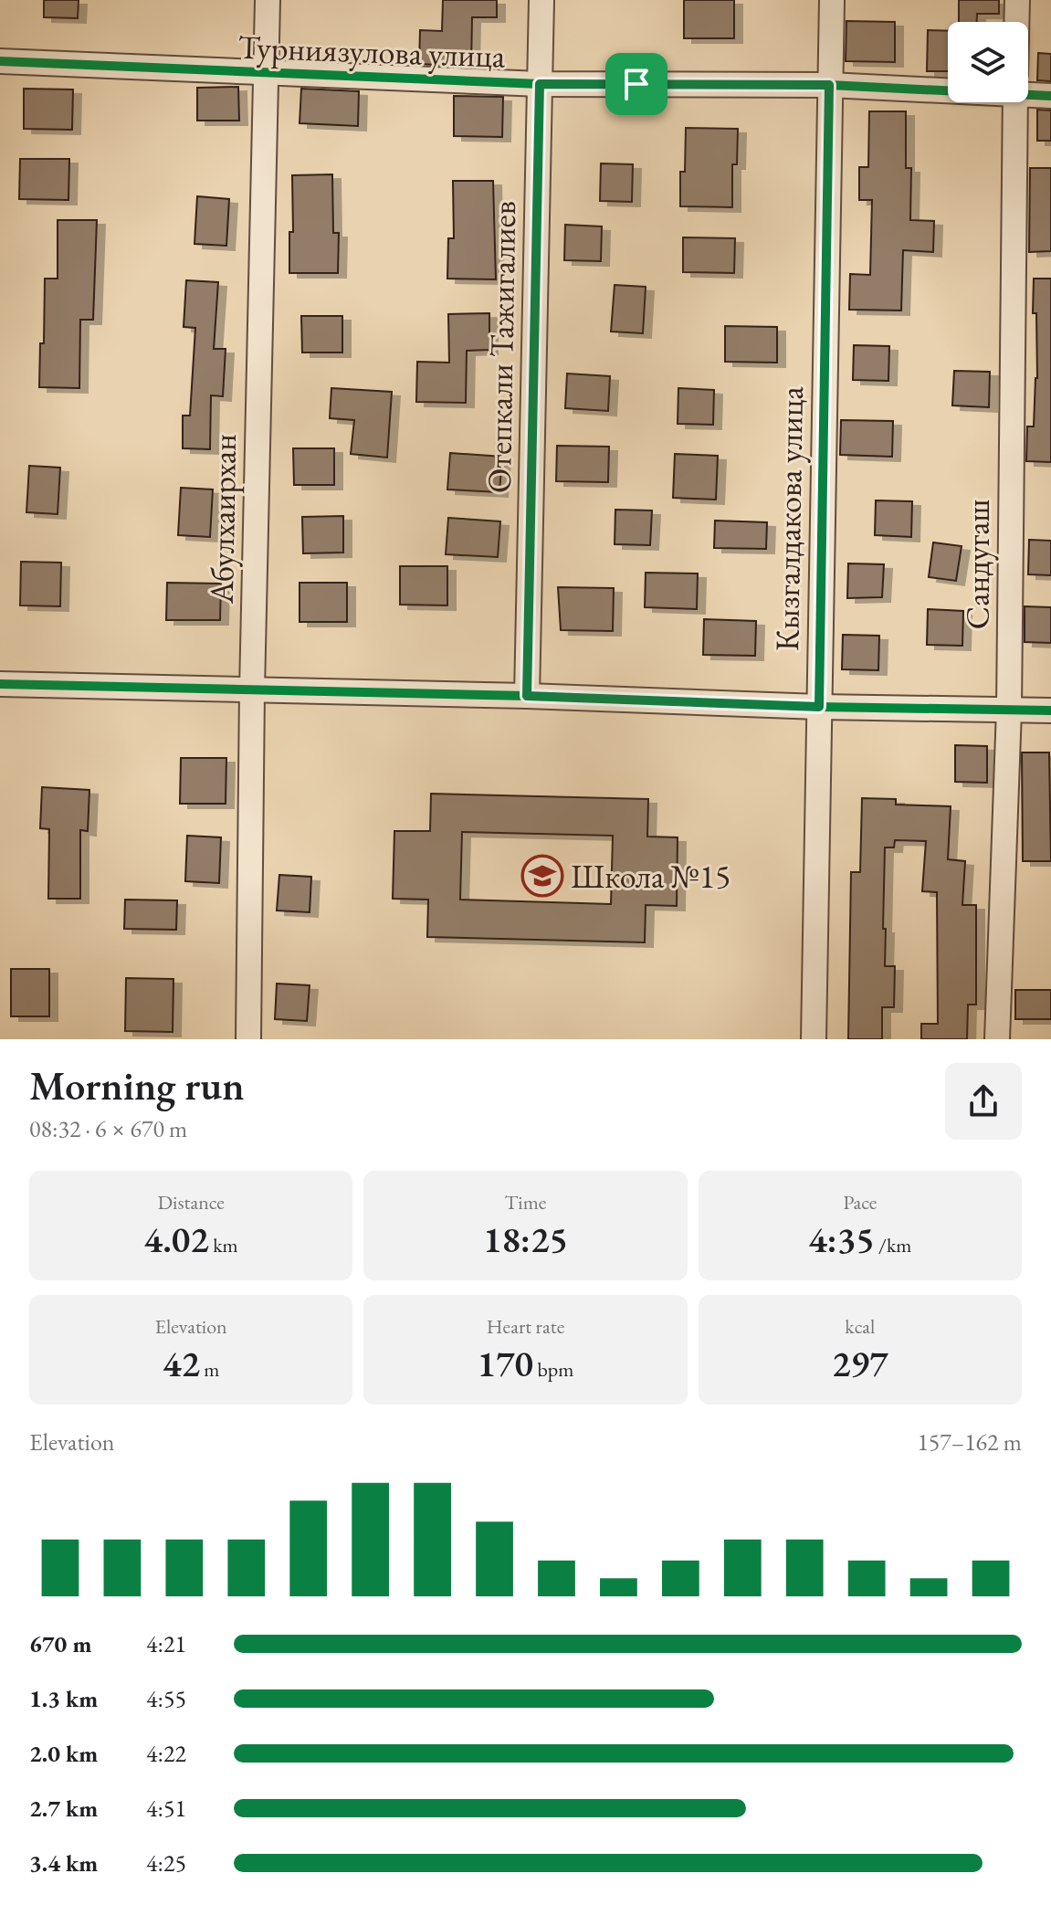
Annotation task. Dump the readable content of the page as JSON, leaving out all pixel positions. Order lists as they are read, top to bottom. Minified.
{"streets":{"street":["Турниязулова улица","Отепкали Тажигалиев","Абулхаирхан","Кызгалдакова улица","Сандугаш"]},"crossings":[["Турниязулова улица","Отепкали Тажигалиев"],["Турниязулова улица","Абулхаирхан"],["Турниязулова улица","Кызгалдакова улица"]],"places":{"school or university":["Школа №15"]},"page":{"heading":["Morning run","08:32 · 6 × 670 m"],"stats":[["Distance","4.02 km"],["Time","18:25"],["Pace","4:35 /km"],["Elevation","42 m"],["Heart rate","170 bpm"],["kcal","297"]],"chart":["Elevation","157–162 m"],"list":[{"name":"670 m","note":"4:21"},{"name":"1.3 km","note":"4:55"},{"name":"2.0 km","note":"4:22"},{"name":"2.7 km","note":"4:51"},{"name":"3.4 km","note":"4:25"}]}}
